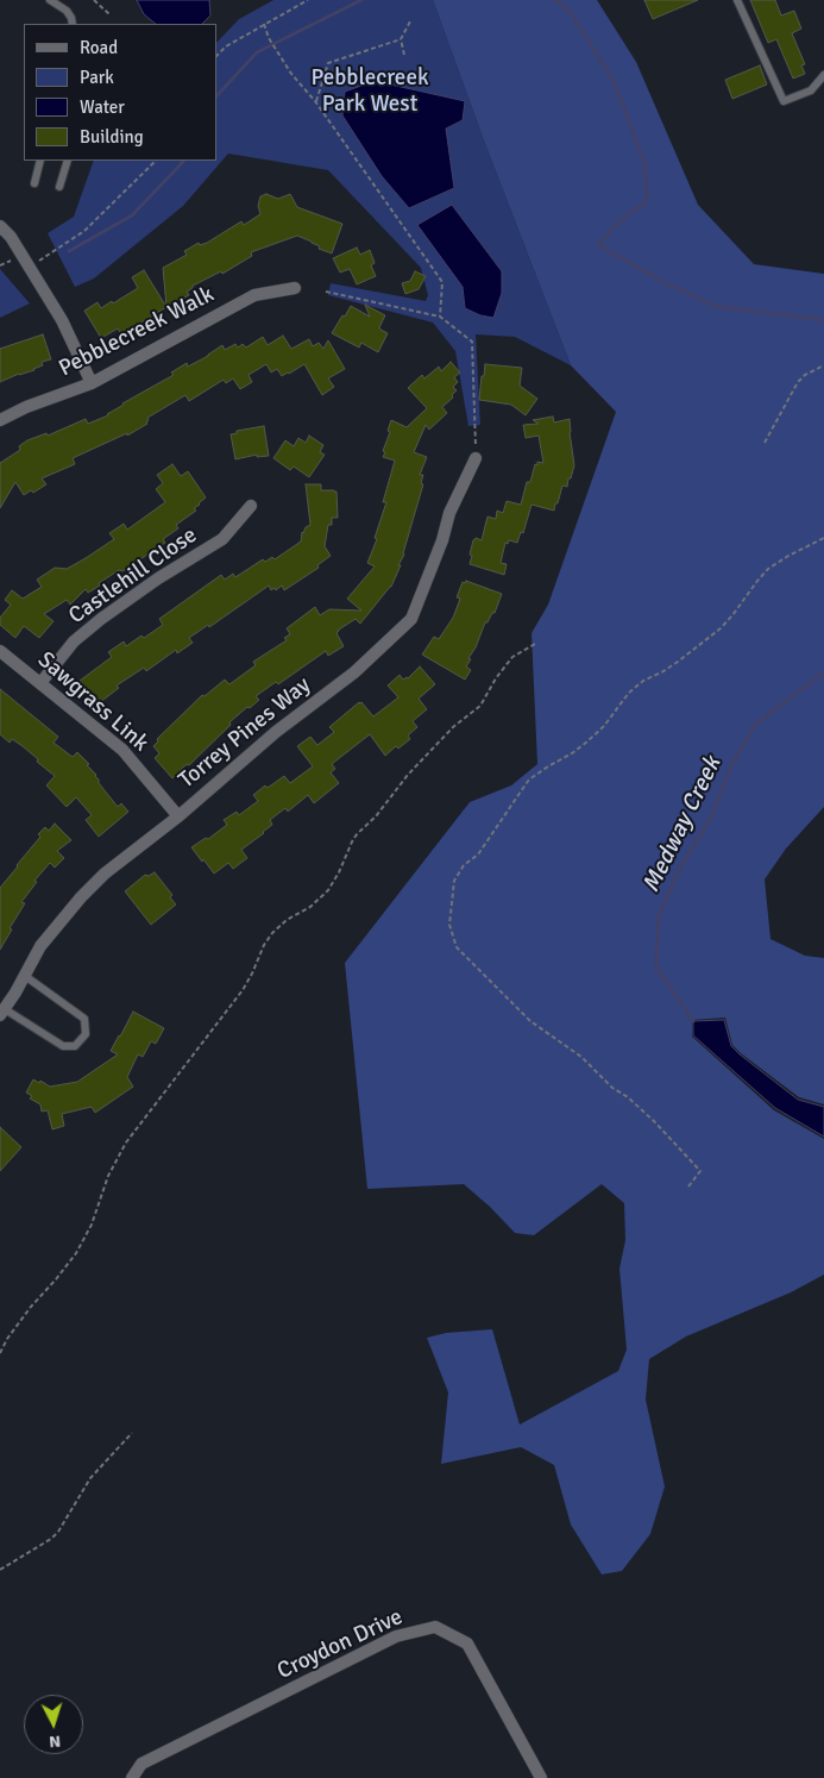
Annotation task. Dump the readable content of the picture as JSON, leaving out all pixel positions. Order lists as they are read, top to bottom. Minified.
{"streets":{"street":["Pebblecreek Walk","Castlehill Close","Sawgrass Link","Torrey Pines Way","Croydon Drive"]},"crossings":[["Castlehill Close","Sawgrass Link"],["Sawgrass Link","Torrey Pines Way"]],"water":["Medway Creek"],"parks":["Pebblecreek Park West"],"legend":["Road","Park","Water","Building"],"north":"bottom"}
